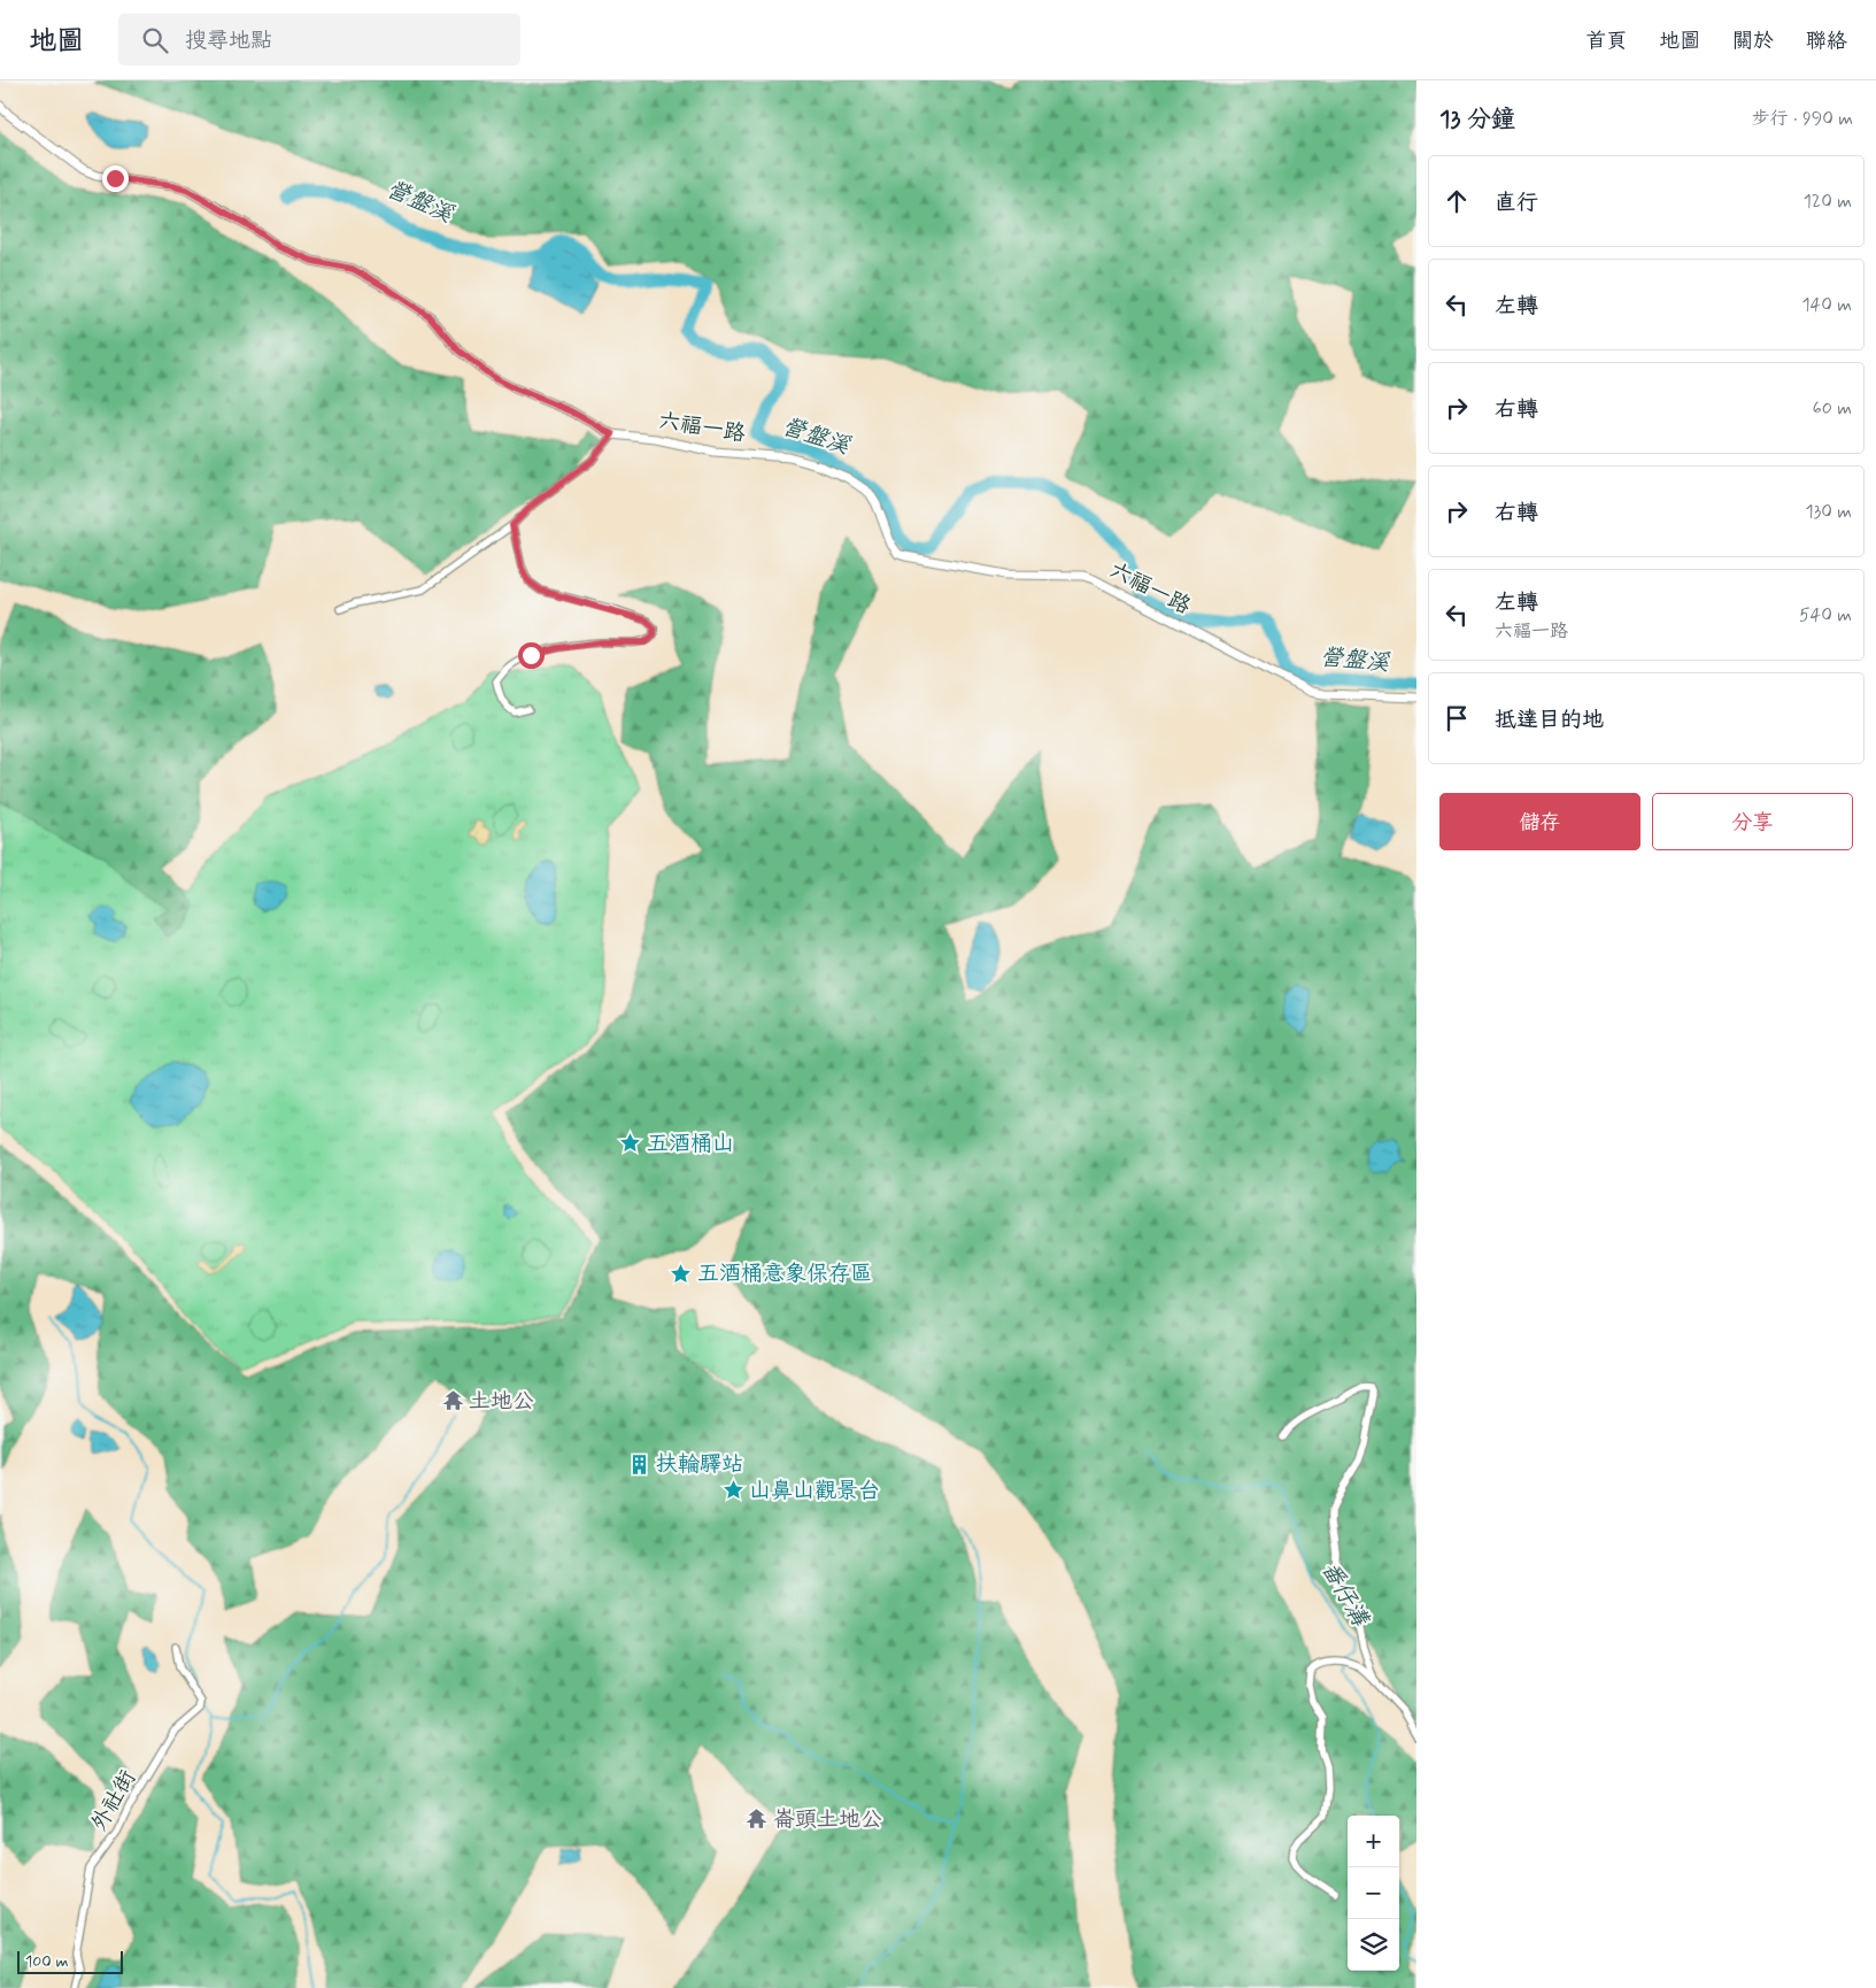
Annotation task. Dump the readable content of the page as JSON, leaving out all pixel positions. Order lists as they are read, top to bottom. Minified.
{"streets":{"street":["六福一路","外社街"]},"water":["營盤溪","番仔溝"],"places":{"place":["五酒桶山","五酒桶意象保存區","山鼻山觀景台"],"temple":["土地公","崙頭土地公"],"building":["扶輪驛站"]},"scale_bar":"100 m","page":{"header":"地圖","search":"搜尋地點","nav":["首頁","地圖","關於","聯絡"],"heading":["13 分鐘","步行 · 990 m"],"list":[["直行","120 m"],["左轉","140 m"],["右轉","60 m"],["右轉","130 m"],["左轉","六福一路","540 m"],"抵達目的地"],"buttons":["儲存","分享"],"map_buttons":["+","−"],"scale":"100 m"}}
